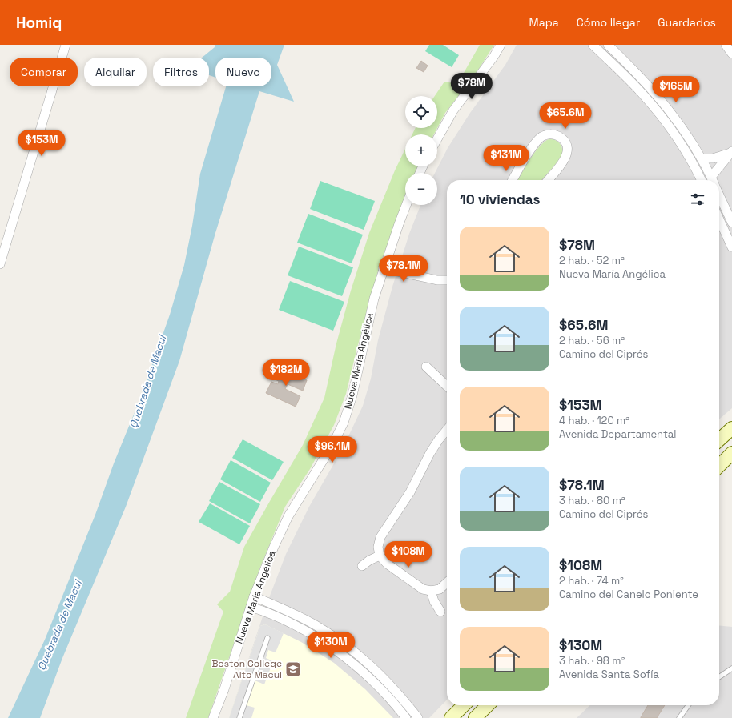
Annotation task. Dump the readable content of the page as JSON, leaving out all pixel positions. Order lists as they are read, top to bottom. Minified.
{"streets":{"street":["Nueva María Angélica"]},"water":["Quebrada de Macul"],"places":{"school or university":["Boston College Alto Macul"]},"page":{"header":"Homiq","nav":["Mapa","Cómo llegar","Guardados"],"chip":["Comprar","Alquilar","Filtros","Nuevo"],"price":["$78M","$165M","$65.6M","$153M","$131M","$78.1M","$182M","$96.1M","$108M","$130M"],"map_buttons":["+","−"],"heading":"10 viviendas","list":[{"name":"$78M","note":"2 hab. · 52 m² · Nueva María Angélica"},{"name":"$65.6M","note":"2 hab. · 56 m² · Camino del Ciprés"},{"name":"$153M","note":"4 hab. · 120 m² · Avenida Departamental"},{"name":"$78.1M","note":"3 hab. · 80 m² · Camino del Ciprés"},{"name":"$108M","note":"2 hab. · 74 m² · Camino del Canelo Poniente"},{"name":"$130M","note":"3 hab. · 98 m² · Avenida Santa Sofía"}]}}
